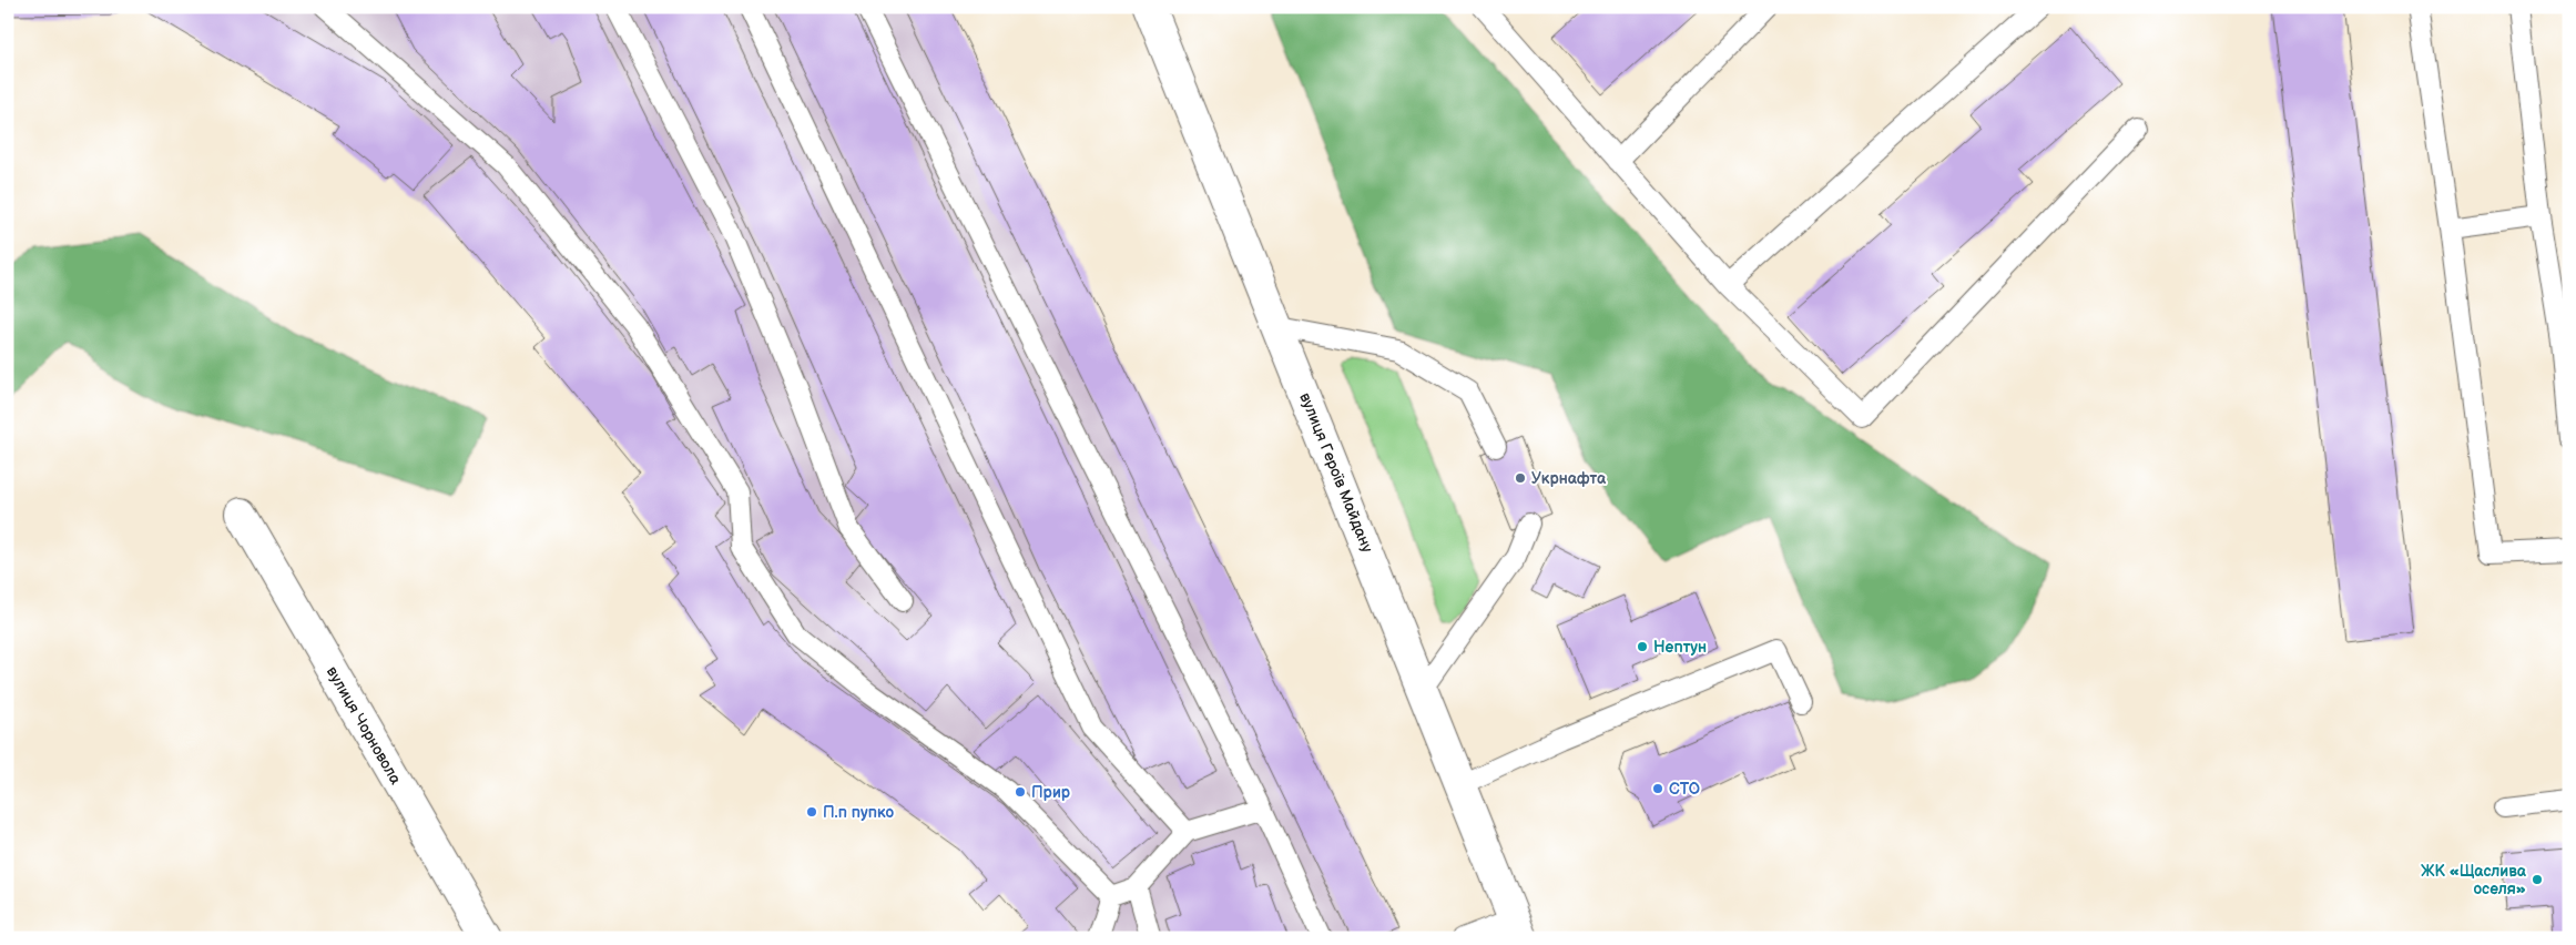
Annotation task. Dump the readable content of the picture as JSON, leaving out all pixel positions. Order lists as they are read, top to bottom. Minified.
{"streets":{"main road":["вулиця Героїв Майдану","вулиця Чорновола"]},"places":["Укрнафта","Нептун","СТО","Прир","П.п пупко","ЖК «Щаслива оселя»"]}
